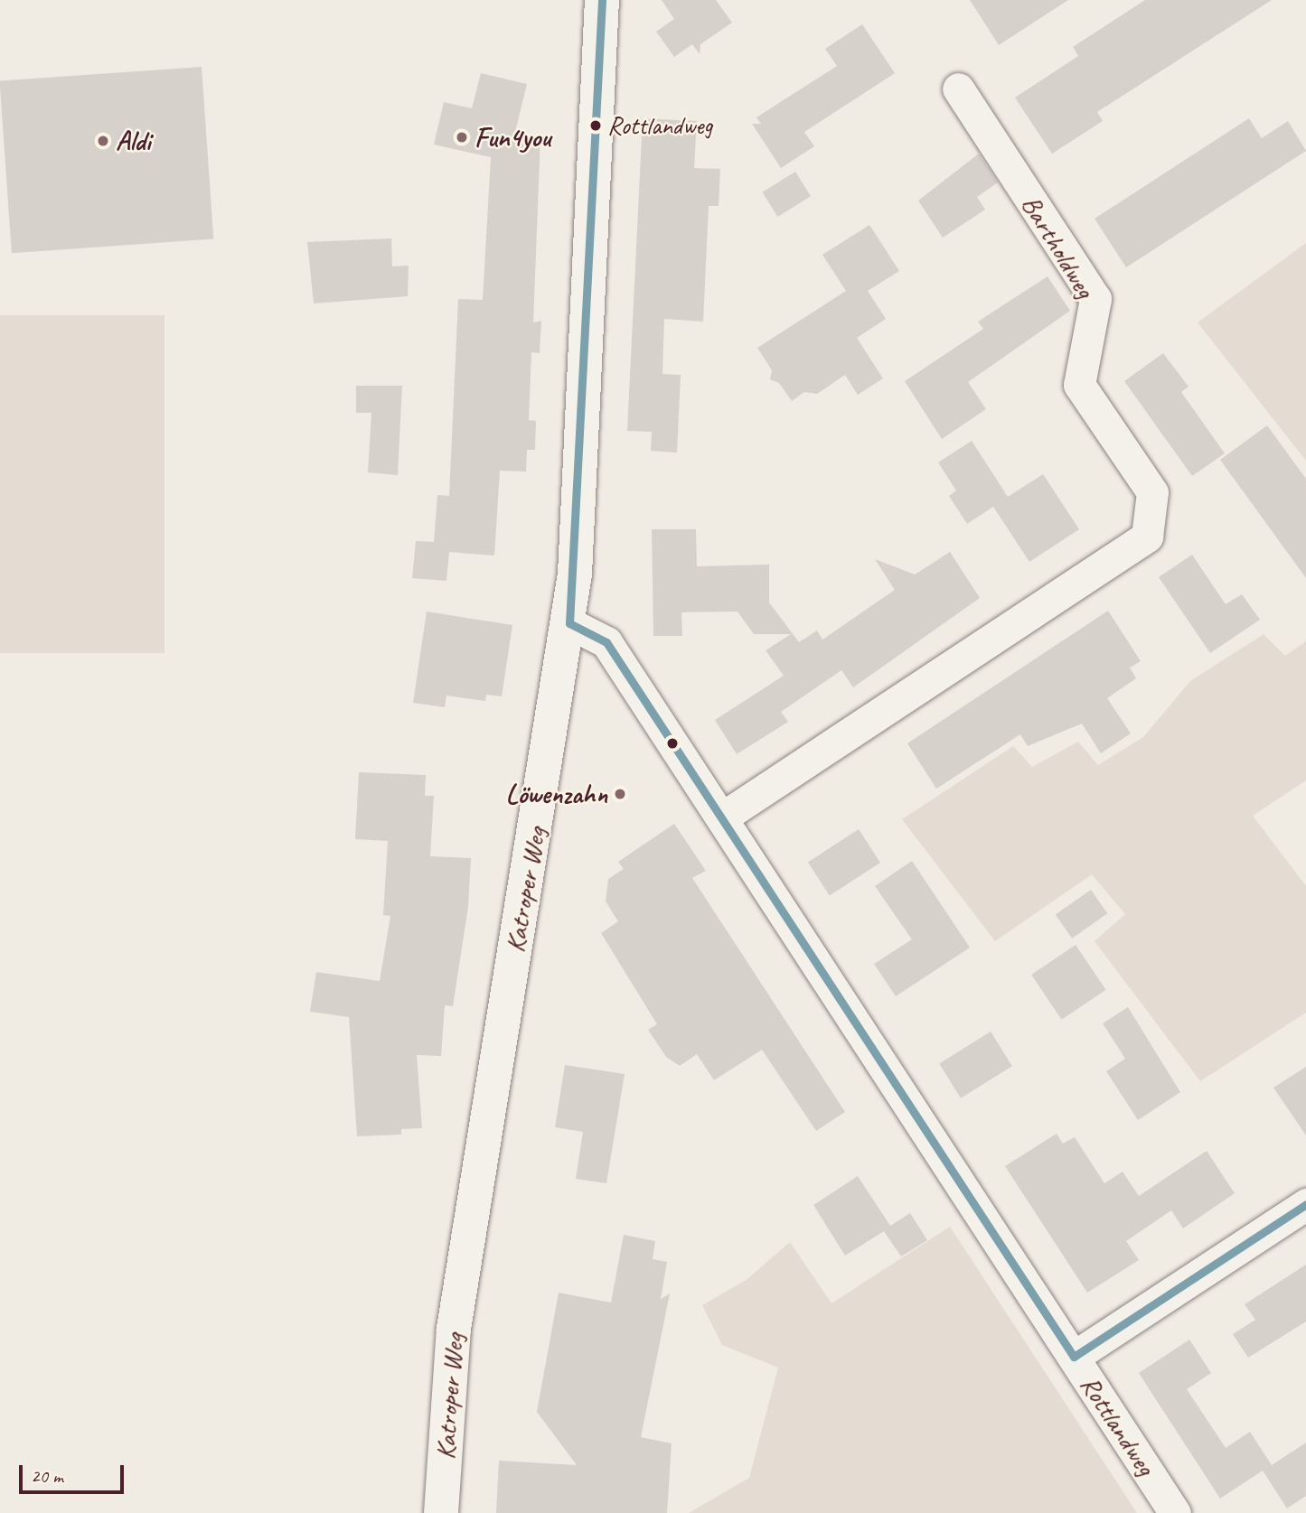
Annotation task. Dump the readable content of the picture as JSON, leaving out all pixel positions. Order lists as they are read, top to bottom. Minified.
{"streets":{"street":["Bartholdweg","Katroper Weg","Rottlandweg"]},"crossings":[["Bartholdweg","Rottlandweg"],["Katroper Weg","Rottlandweg"]],"places":["Rottlandweg","Fun4you","Aldi","Löwenzahn"],"scale_bar":"20 m"}
